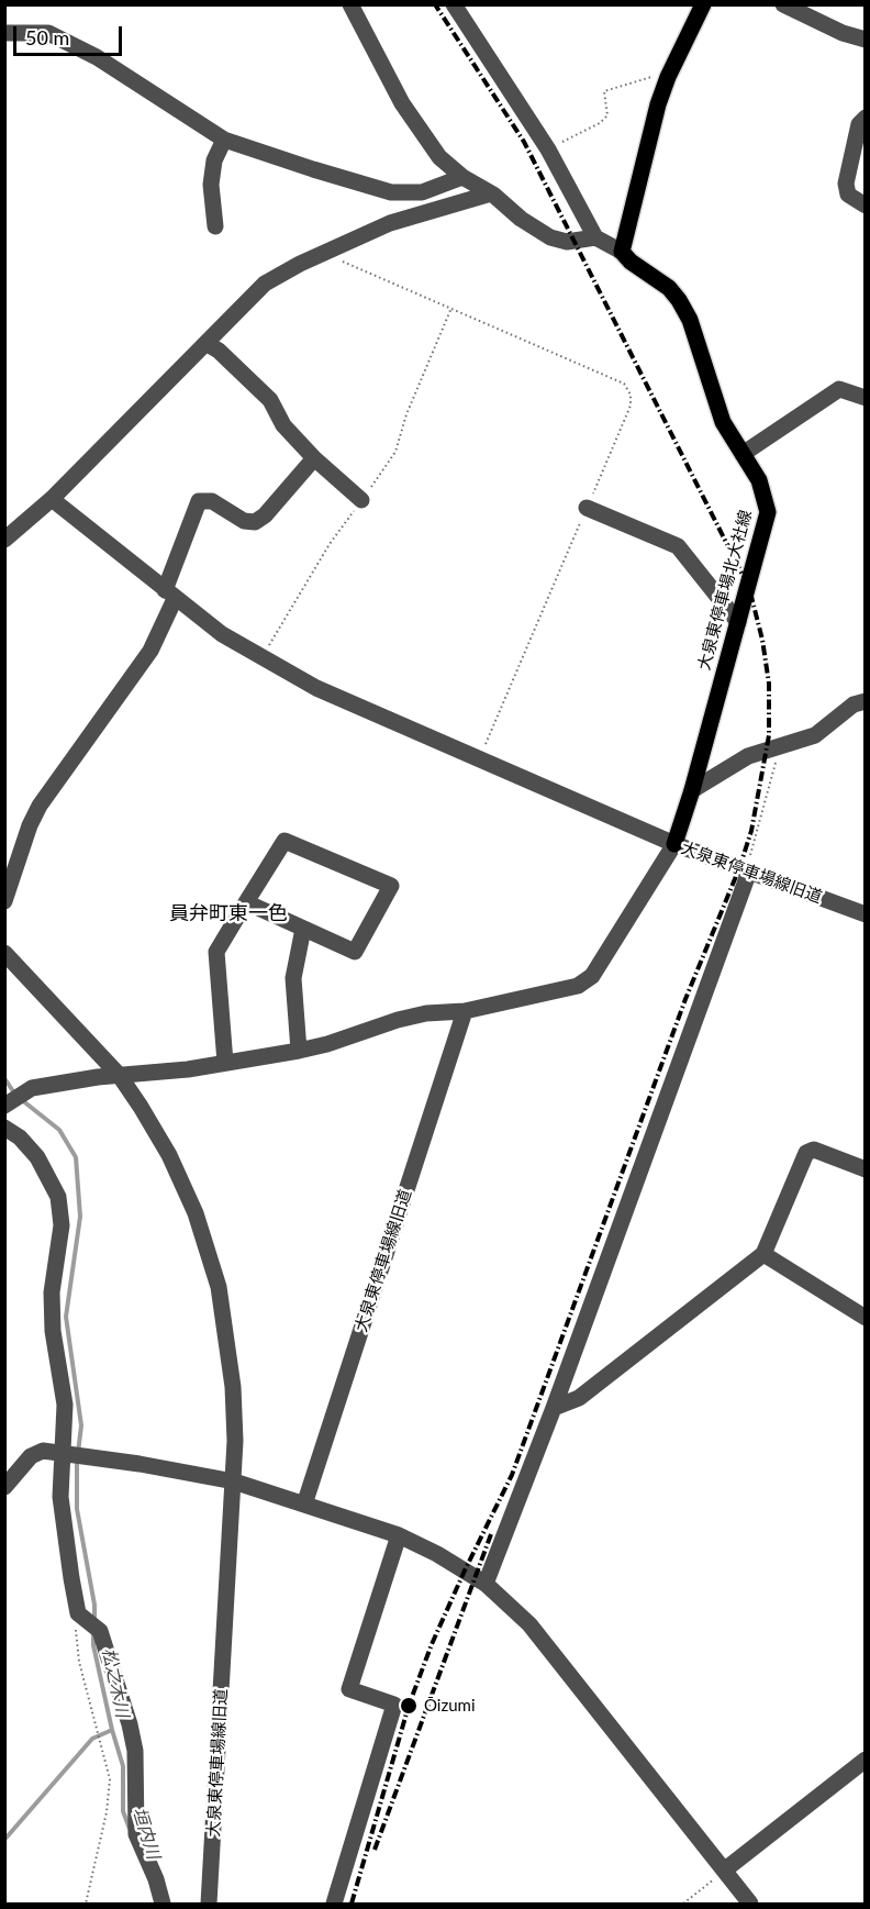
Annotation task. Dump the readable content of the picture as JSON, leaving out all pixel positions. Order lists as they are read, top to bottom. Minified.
{"streets":{"main road":["大泉東停車場北大社線"],"street":["大泉東停車場線旧道"]},"crossings":[["大泉東停車場北大社線","大泉東停車場線旧道"]],"districts":["員弁町東一色"],"water":["松之木川","垣内川"],"places":["Ōizumi"],"scale_bar":"50 m"}
